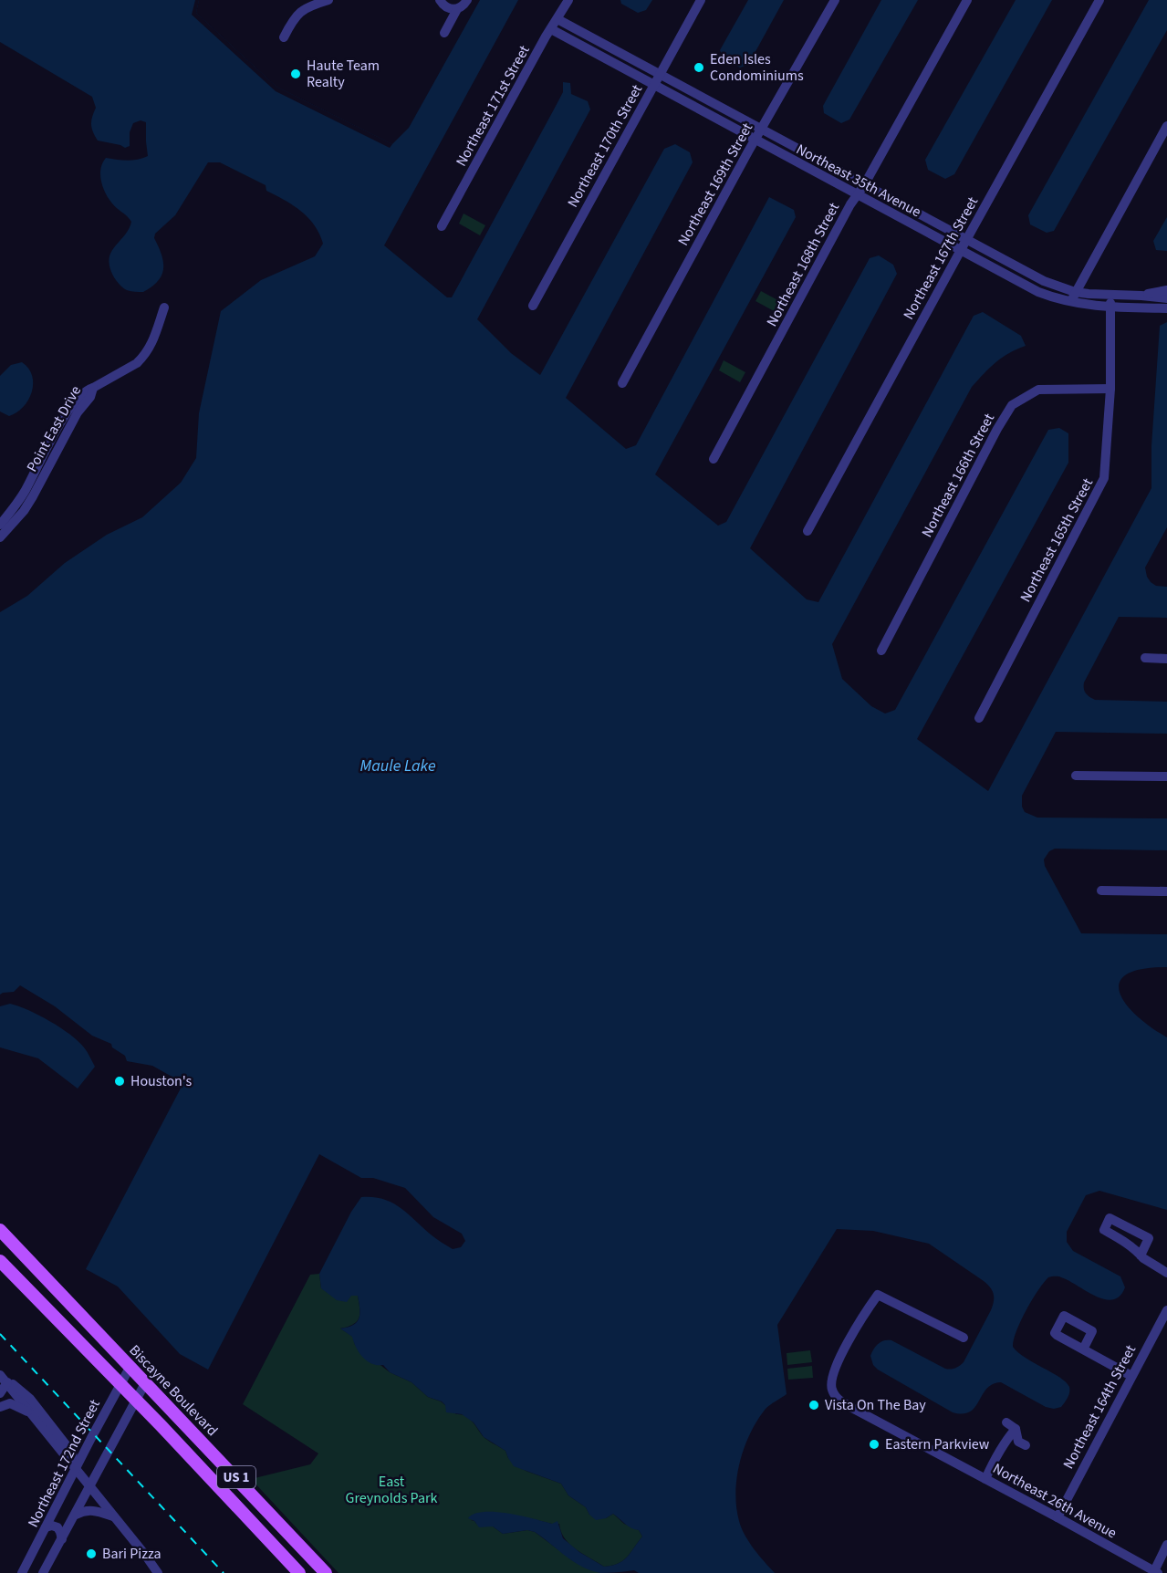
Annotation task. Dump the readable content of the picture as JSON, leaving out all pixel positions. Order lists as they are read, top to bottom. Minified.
{"streets":{"main road":["Biscayne Boulevard","US 1"],"street":["Northeast 171st Street","Northeast 170th Street","Northeast 35th Avenue","Northeast 169th Street","Northeast 167th Street","Northeast 168th Street","Point East Drive","Northeast 166th Street","Northeast 165th Street","Northeast 164th Street","Northeast 172nd Street","Northeast 26th Avenue"]},"crossings":[["Northeast 171st Street","Northeast 35th Avenue"],["Northeast 170th Street","Northeast 35th Avenue"],["Northeast 35th Avenue","Northeast 169th Street"],["Northeast 35th Avenue","Northeast 167th Street"],["Northeast 35th Avenue","Northeast 168th Street"],["Northeast 35th Avenue","Northeast 165th Street"],["Northeast 166th Street","Northeast 165th Street"],["Biscayne Boulevard","Northeast 172nd Street"],["Northeast 164th Street","Northeast 26th Avenue"],["Northeast 172nd Street","US 1"]],"water":["Maule Lake"],"parks":["East Greynolds Park"],"places":["Eden Isles Condominiums","Haute Team Realty","Houston's","Vista On The Bay","Eastern Parkview","Bari Pizza"]}
